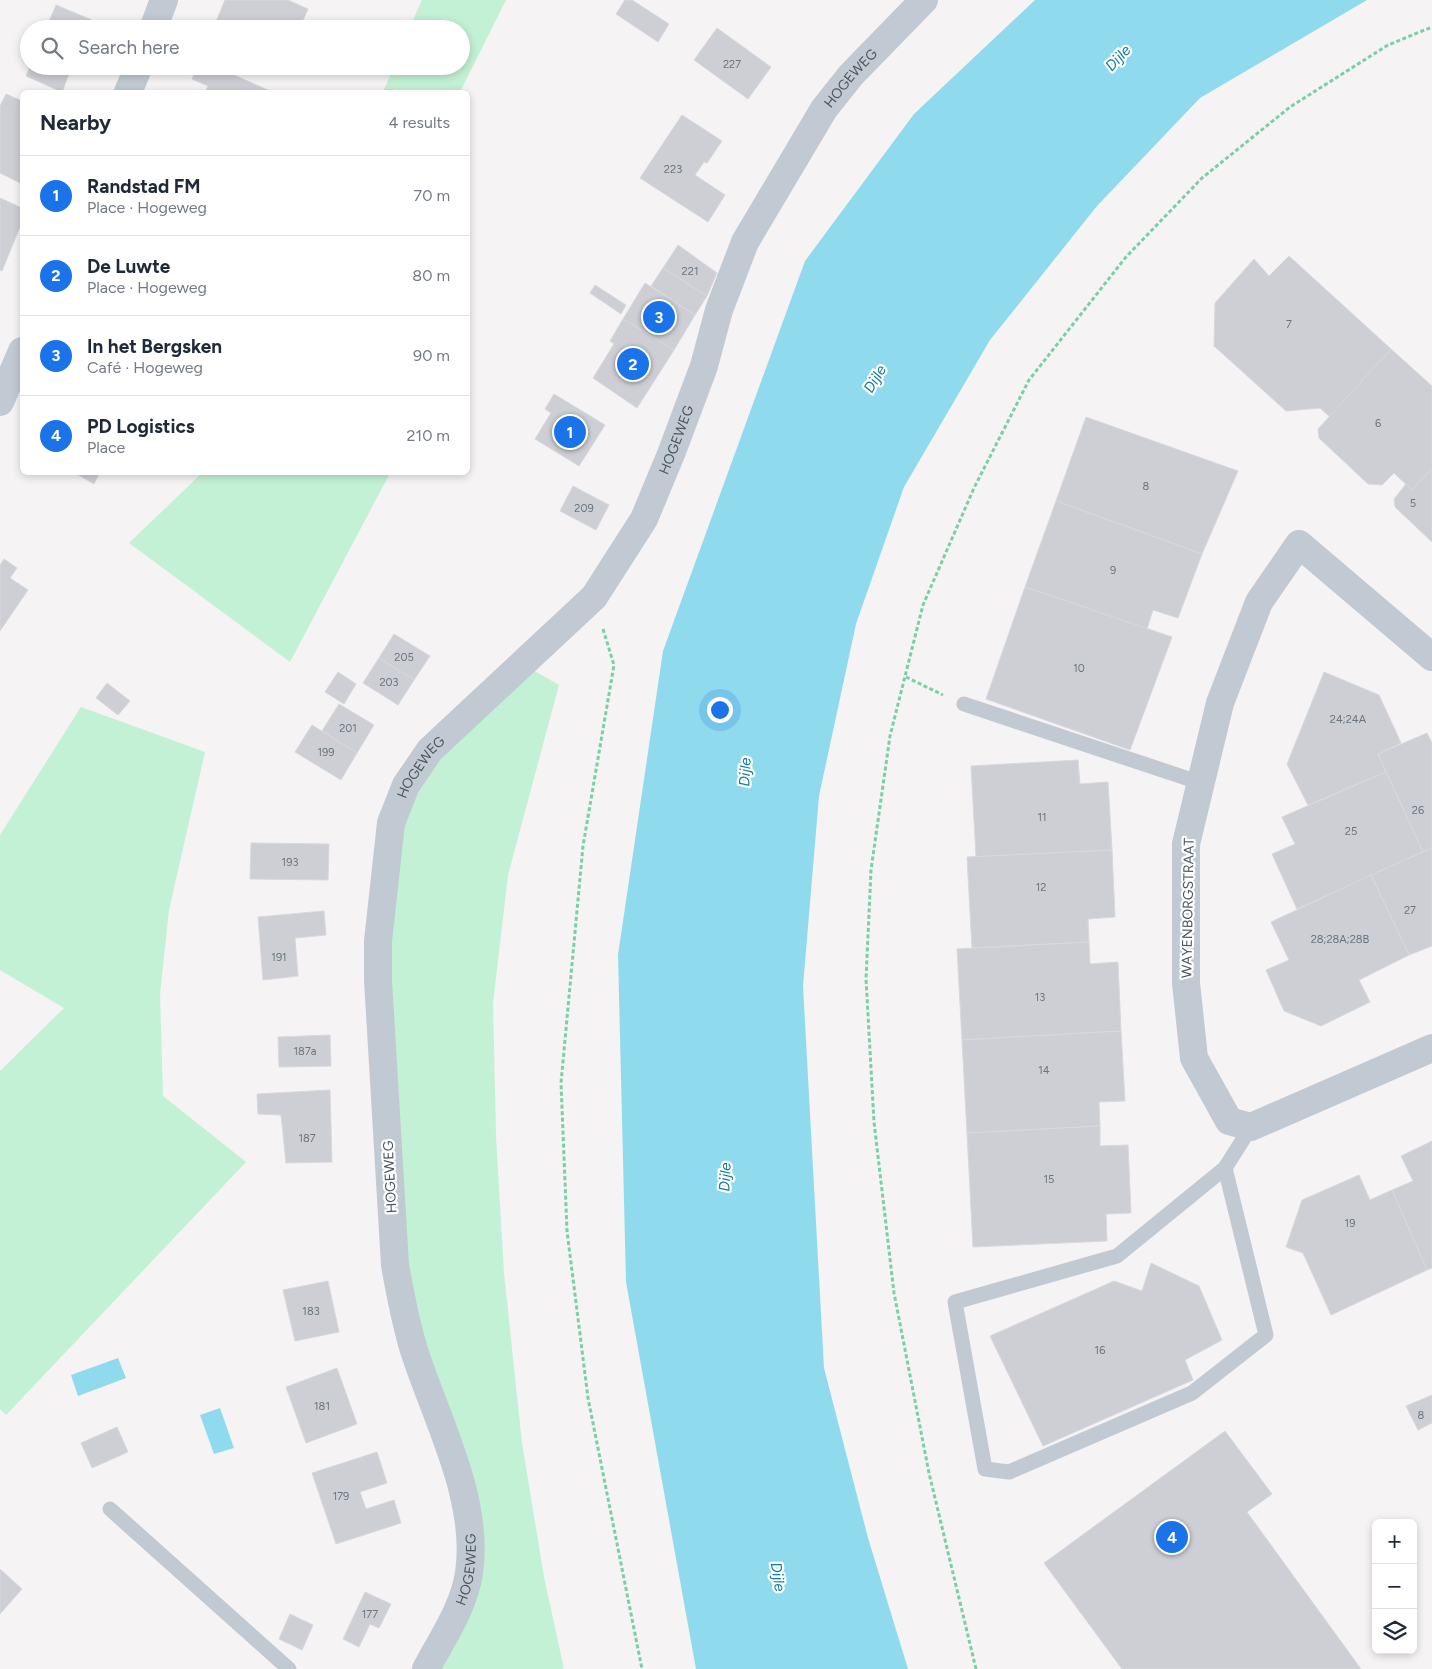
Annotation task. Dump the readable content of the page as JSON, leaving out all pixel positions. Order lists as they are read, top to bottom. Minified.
{"streets":{"street":["HOGEWEG","WAYENBORGSTRAAT"]},"water":["Dijle"],"house_numbers":["227","223","221","7","6","8","5","209","9","205","10","203","24;24A","201","199","26","11","25","193","12","27","28;28A;28B","191","13","187a","14","187","15","19","183","16","181","8","179","177"],"page":{"search":"Search here","heading":["Nearby","4 results"],"list":[{"mark":"1","name":"Randstad FM","note":"Place · Hogeweg","value":"70 m"},{"mark":"2","name":"De Luwte","note":"Place · Hogeweg","value":"80 m"},{"mark":"3","name":"In het Bergsken","note":"Café · Hogeweg","value":"90 m"},{"mark":"4","name":"PD Logistics","note":"Place","value":"210 m"}],"pins":["3","2","1","4"],"map_buttons":["+","−"]}}
